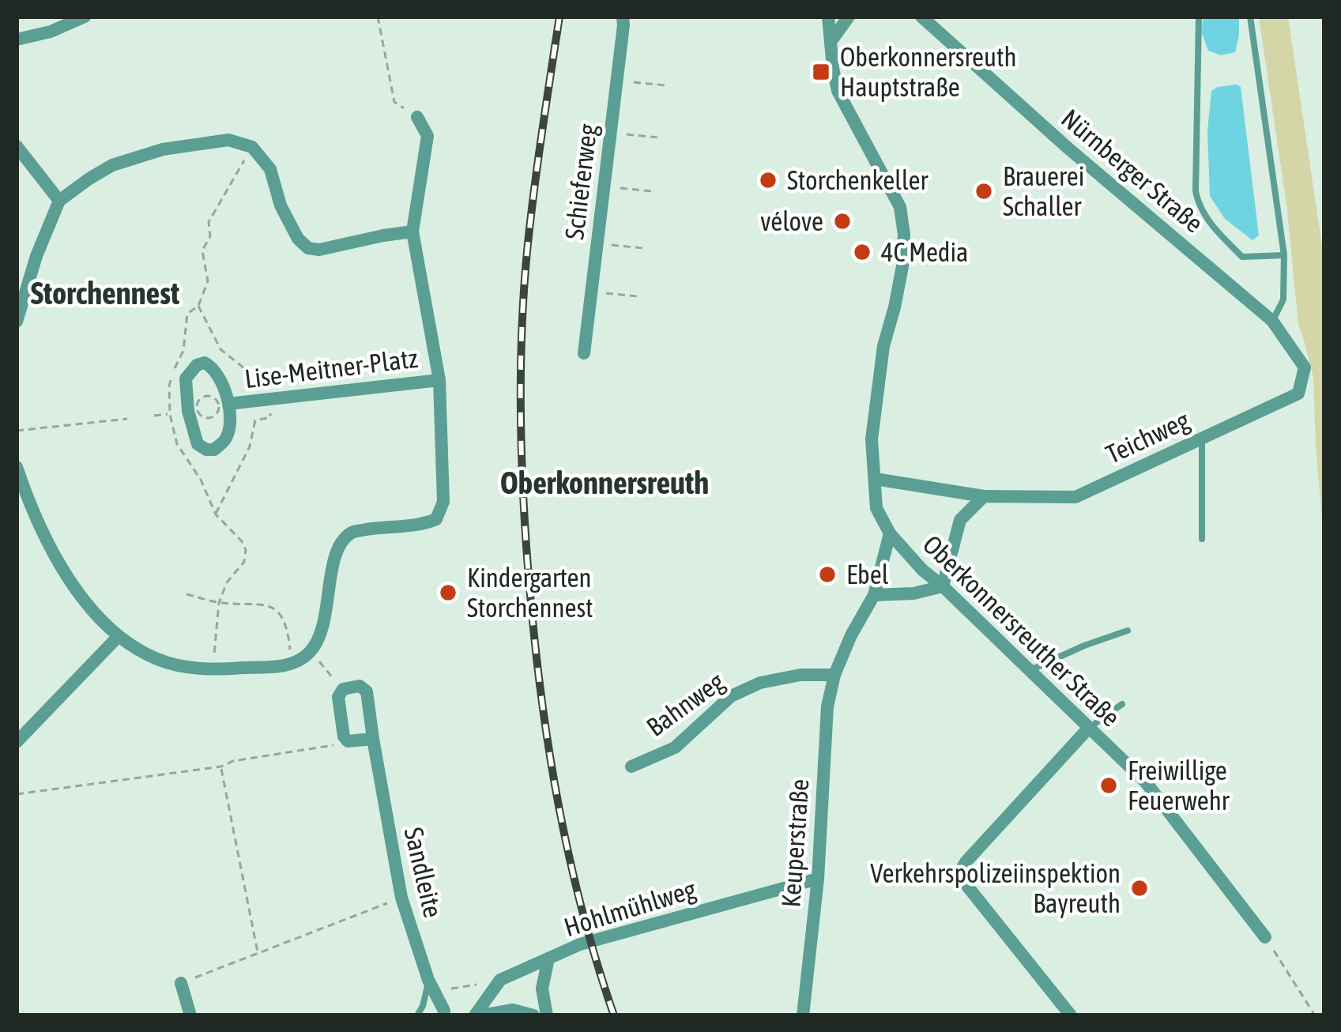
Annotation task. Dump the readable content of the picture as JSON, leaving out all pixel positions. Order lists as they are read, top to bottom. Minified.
{"streets":{"street":["Nürnberger Straße","Schieferweg","Lise-Meitner-Platz","Teichweg","Oberkonnersreuther Straße","Bahnweg","Keuperstraße","Sandleite","Hohlmühlweg"]},"crossings":[["Nürnberger Straße","Teichweg"],["Teichweg","Oberkonnersreuther Straße"],["Bahnweg","Keuperstraße"],["Keuperstraße","Hohlmühlweg"]],"districts":["Storchennest","Oberkonnersreuth"],"places":{"transit":["Oberkonnersreuth Hauptstraße"],"other":["Storchenkeller","Brauerei Schaller","vélove","4C Media","Ebel","Kindergarten Storchennest","Freiwillige Feuerwehr","Verkehrspolizeiinspektion Bayreuth"]}}
